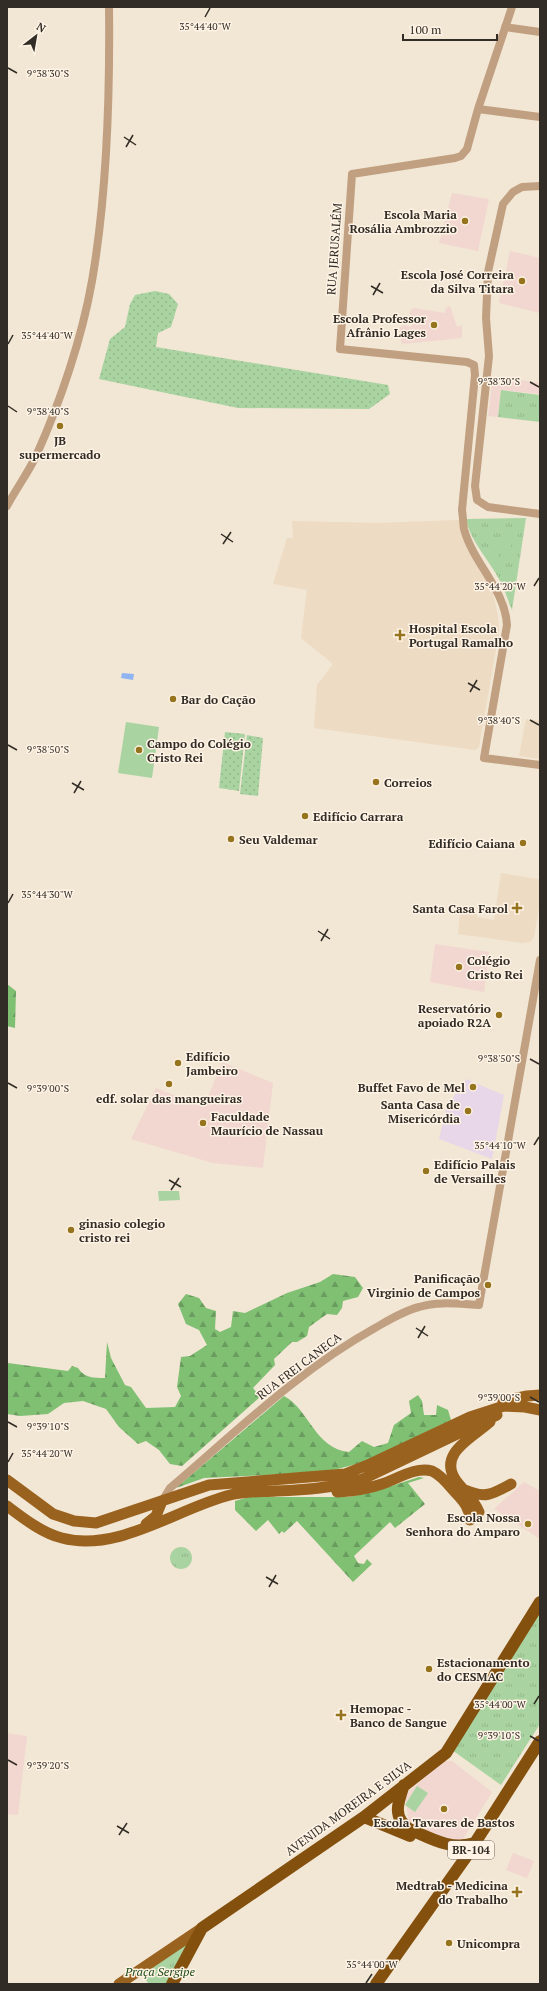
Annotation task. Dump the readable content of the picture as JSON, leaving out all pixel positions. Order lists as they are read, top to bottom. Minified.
{"streets":{"highway":["AVENIDA MOREIRA E SILVA","BR-104"],"street":["RUA JERUSALÉM","RUA FREI CANECA"]},"parks":["Praça Sergipe"],"places":{"other":["Escola Maria Rosália Ambrozzio","Escola José Correira da Silva Titara","Escola Professor Afrânio Lages","JB supermercado","Bar do Cação","Campo do Colégio Cristo Rei","Correios","Edifício Carrara","Seu Valdemar","Edifício Caiana","Colégio Cristo Rei","Reservatório apoiado R2A","Edifício Jambeiro","edf. solar das mangueiras","Buffet Favo de Mel","Santa Casa de Misericórdia","Faculdade Maurício de Nassau","Edifício Palais de Versailles","ginasio colegio cristo rei","Panificação Virginio de Campos","Escola Nossa Senhora do Amparo","Estacionamento do CESMAC","Escola Tavares de Bastos","Unicompra"],"health":["Hospital Escola Portugal Ramalho","Santa Casa Farol","Hemopac - Banco de Sangue","Medtrab - Medicina do Trabalho"]},"scale_bar":"100 m","north":"top right","coordinates":["35°44'40\"W","9°38'30\"S","9°38'40\"S","35°44'20\"W","9°38'50\"S","35°44'30\"W","9°39'00\"S","35°44'10\"W","9°39'10\"S","35°44'00\"W","9°39'20\"S"]}
